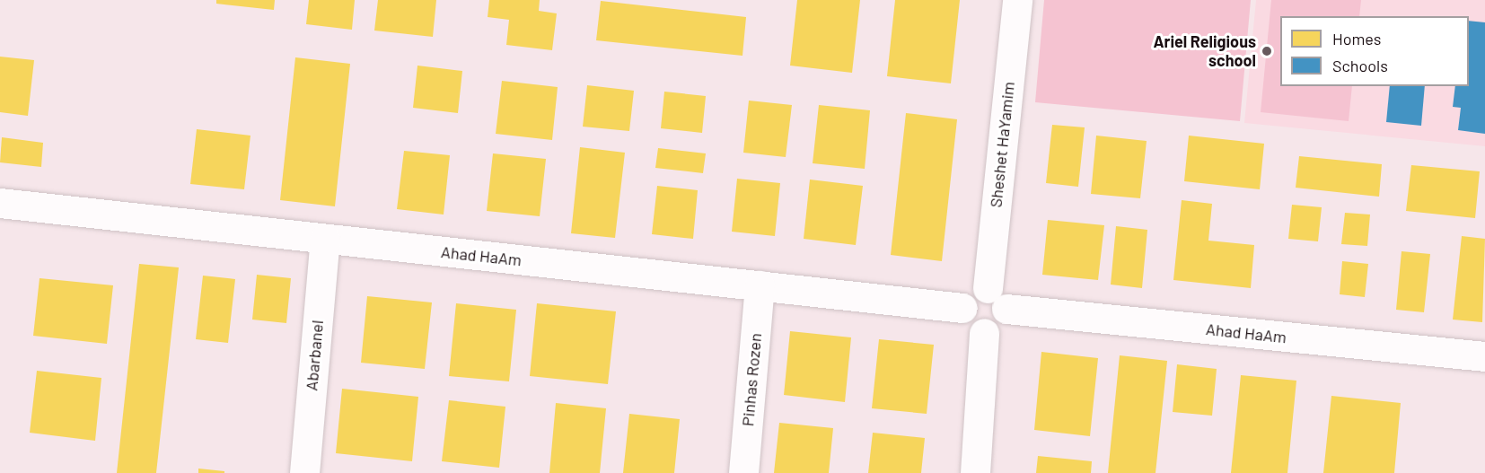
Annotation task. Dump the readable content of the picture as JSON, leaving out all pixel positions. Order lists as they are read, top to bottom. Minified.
{"streets":{"street":["Sheshet HaYamim","Ahad HaAm","Abarbanel","Pinhas Rozen"]},"crossings":[["Sheshet HaYamim","Ahad HaAm"],["Ahad HaAm","Abarbanel"],["Ahad HaAm","Pinhas Rozen"]],"places":["Ariel Religious school"],"legend":["Homes","Schools"]}
